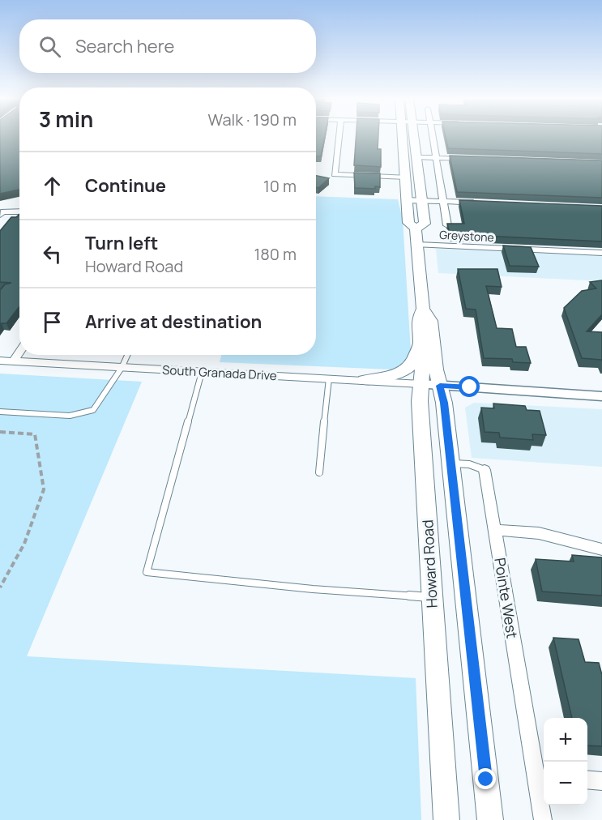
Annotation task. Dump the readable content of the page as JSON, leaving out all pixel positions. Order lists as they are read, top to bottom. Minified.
{"streets":{"main road":["Howard Road"],"street":["Greystone","South Granada Drive","Pointe West"]},"crossings":[["Greystone","Howard Road"],["South Granada Drive","Howard Road"]],"page":{"search":"Search here","heading":["3 min","Walk · 190 m"],"list":[["Continue","10 m"],["Turn left","Howard Road","180 m"],"Arrive at destination"],"map_buttons":["+","−"]}}
